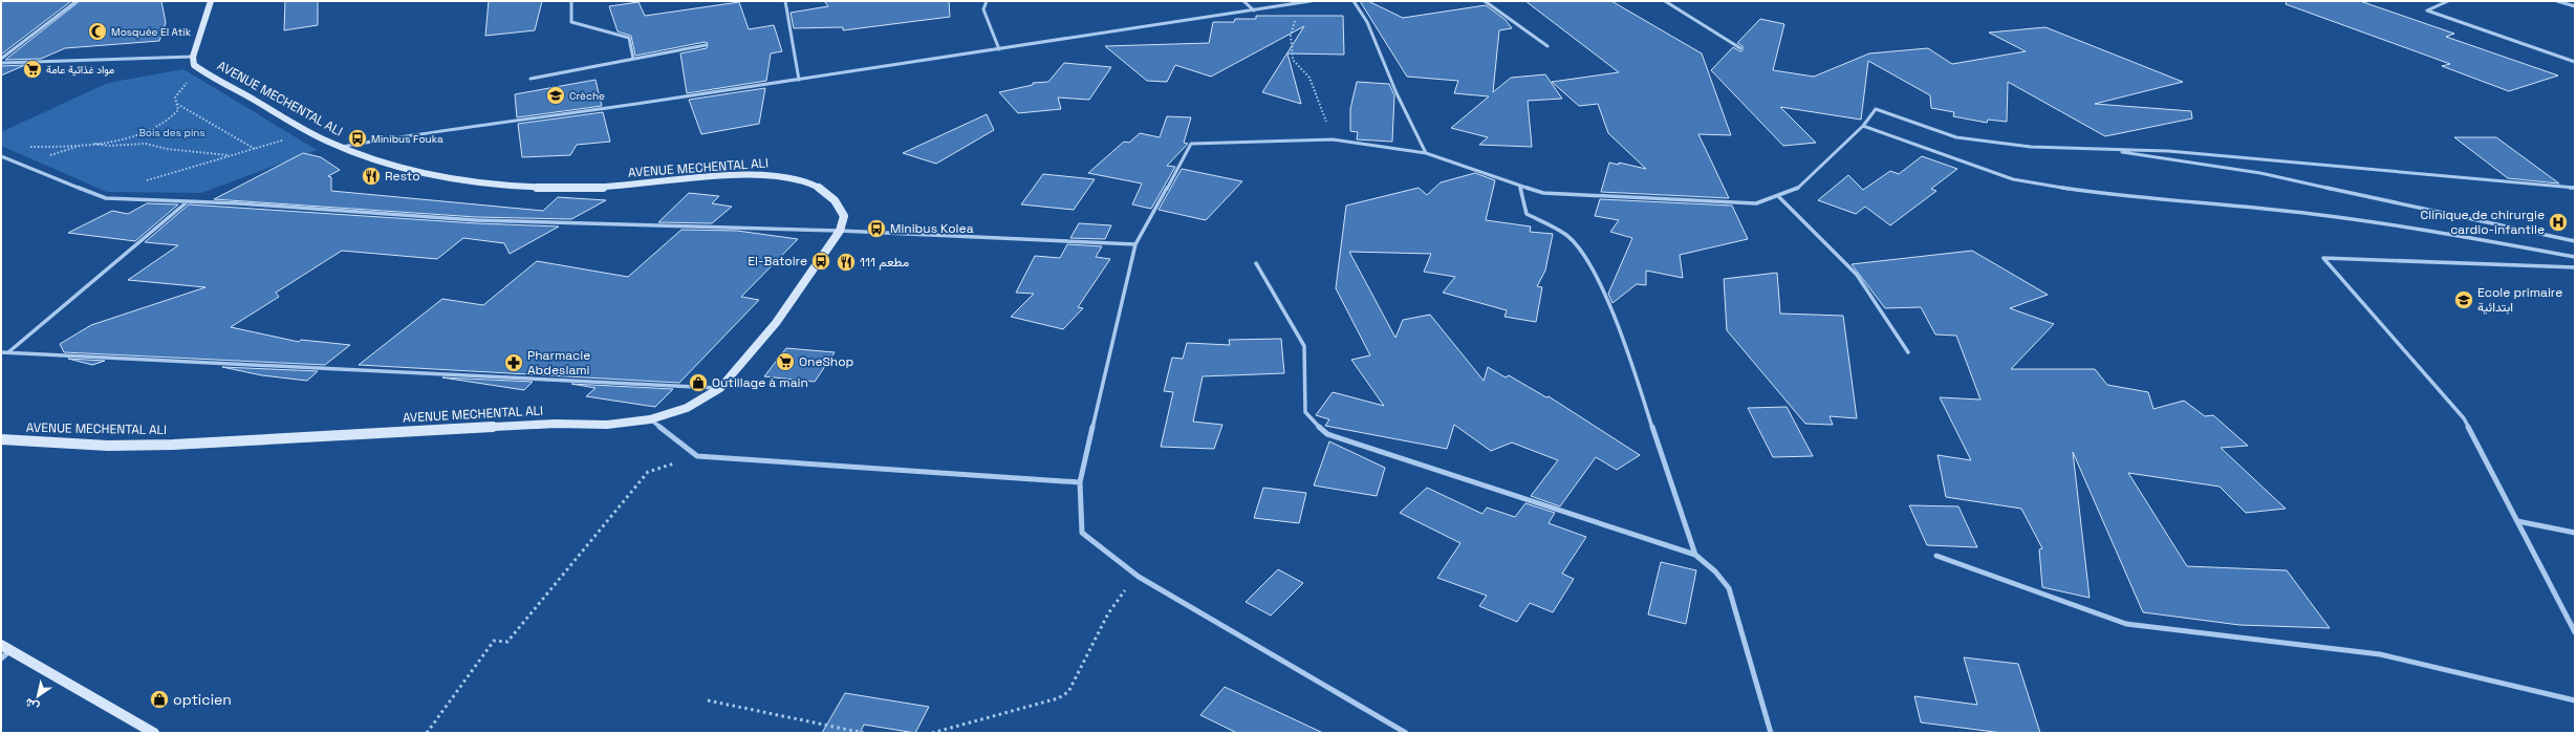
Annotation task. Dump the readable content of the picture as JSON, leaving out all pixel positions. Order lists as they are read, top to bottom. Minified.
{"streets":{"main road":["AVENUE MECHENTAL ALI"]},"parks":["Bois des pins"],"places":{"mosque":["Mosquée El Atik"],"supermarket":["مواد غذائية عامة","OneShop"],"school or university":["Crèche","Ecole primaire ابتدائية"],"bus stop":["Minibus Fouka","Minibus Kolea","El-Batoire"],"restaurant":["Resto","مطعم 111"],"hospital":["Clinique de chirurgie cardio-infantile"],"pharmacy":["Pharmacie Abdeslami"],"shop":["Outillage à main","opticien"]},"north":"bottom left"}
